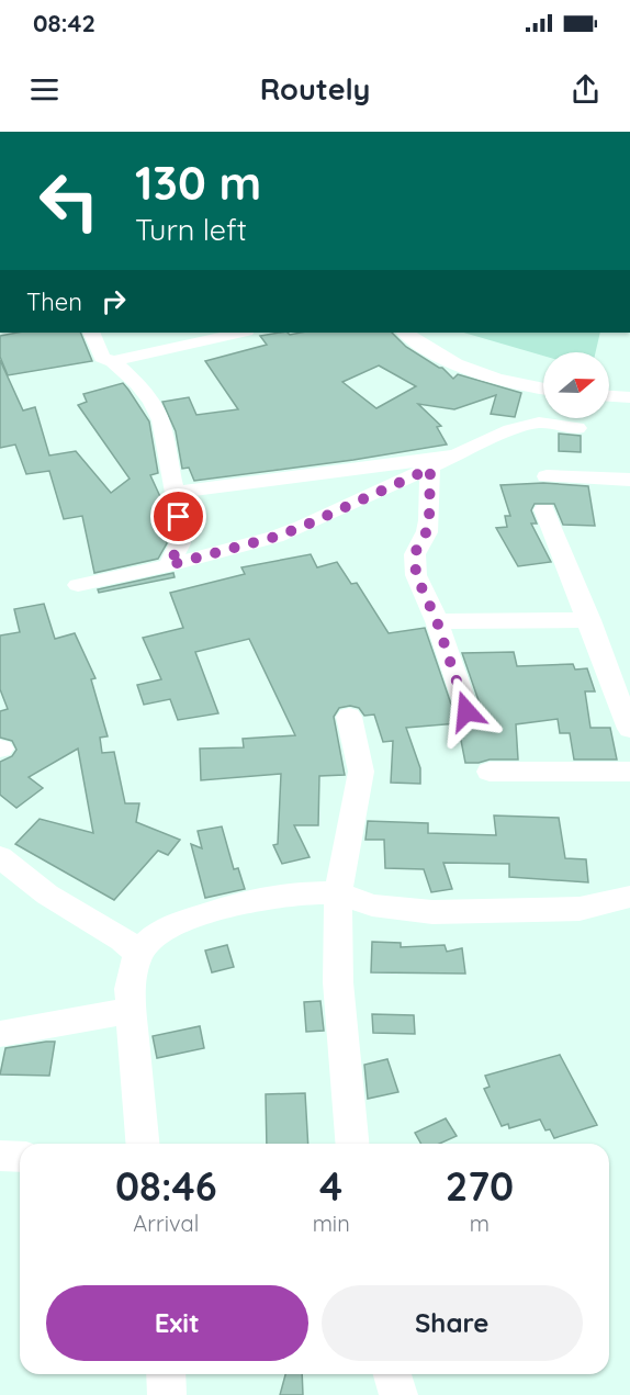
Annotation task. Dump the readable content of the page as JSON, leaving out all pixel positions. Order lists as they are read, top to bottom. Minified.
{"north":"right","page":{"status":"08:42","header":"Routely","turn":["130 m","Turn left"],"then":"Then","eta":["08:46","Arrival","4","min","270","m"],"buttons":["Exit","Share"]}}
